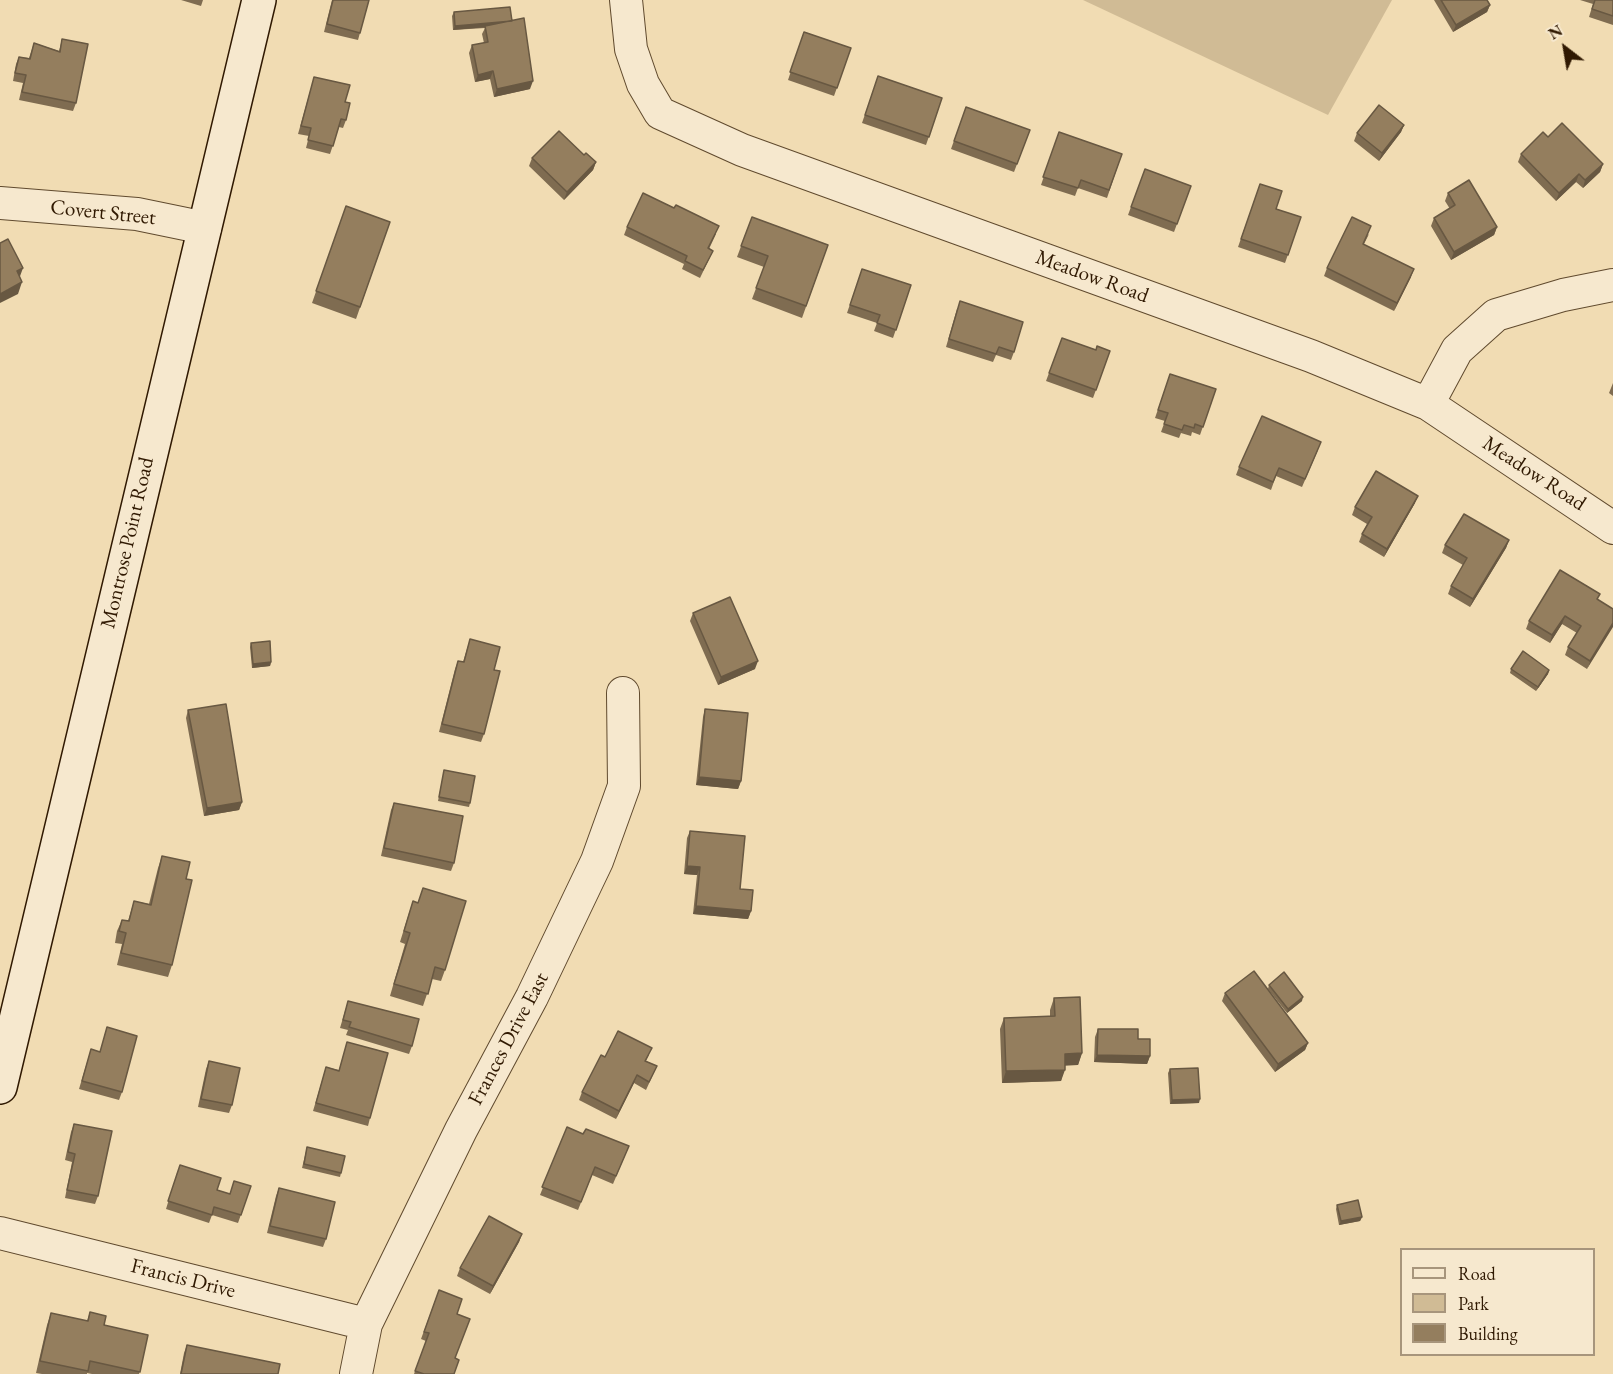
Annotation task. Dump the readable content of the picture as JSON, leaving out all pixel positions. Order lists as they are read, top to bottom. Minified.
{"streets":{"street":["Covert Street","Meadow Road","Montrose Point Road","Frances Drive East","Francis Drive"]},"crossings":[["Covert Street","Montrose Point Road"],["Frances Drive East","Francis Drive"]],"legend":["Road","Park","Building"],"north":"top left"}
